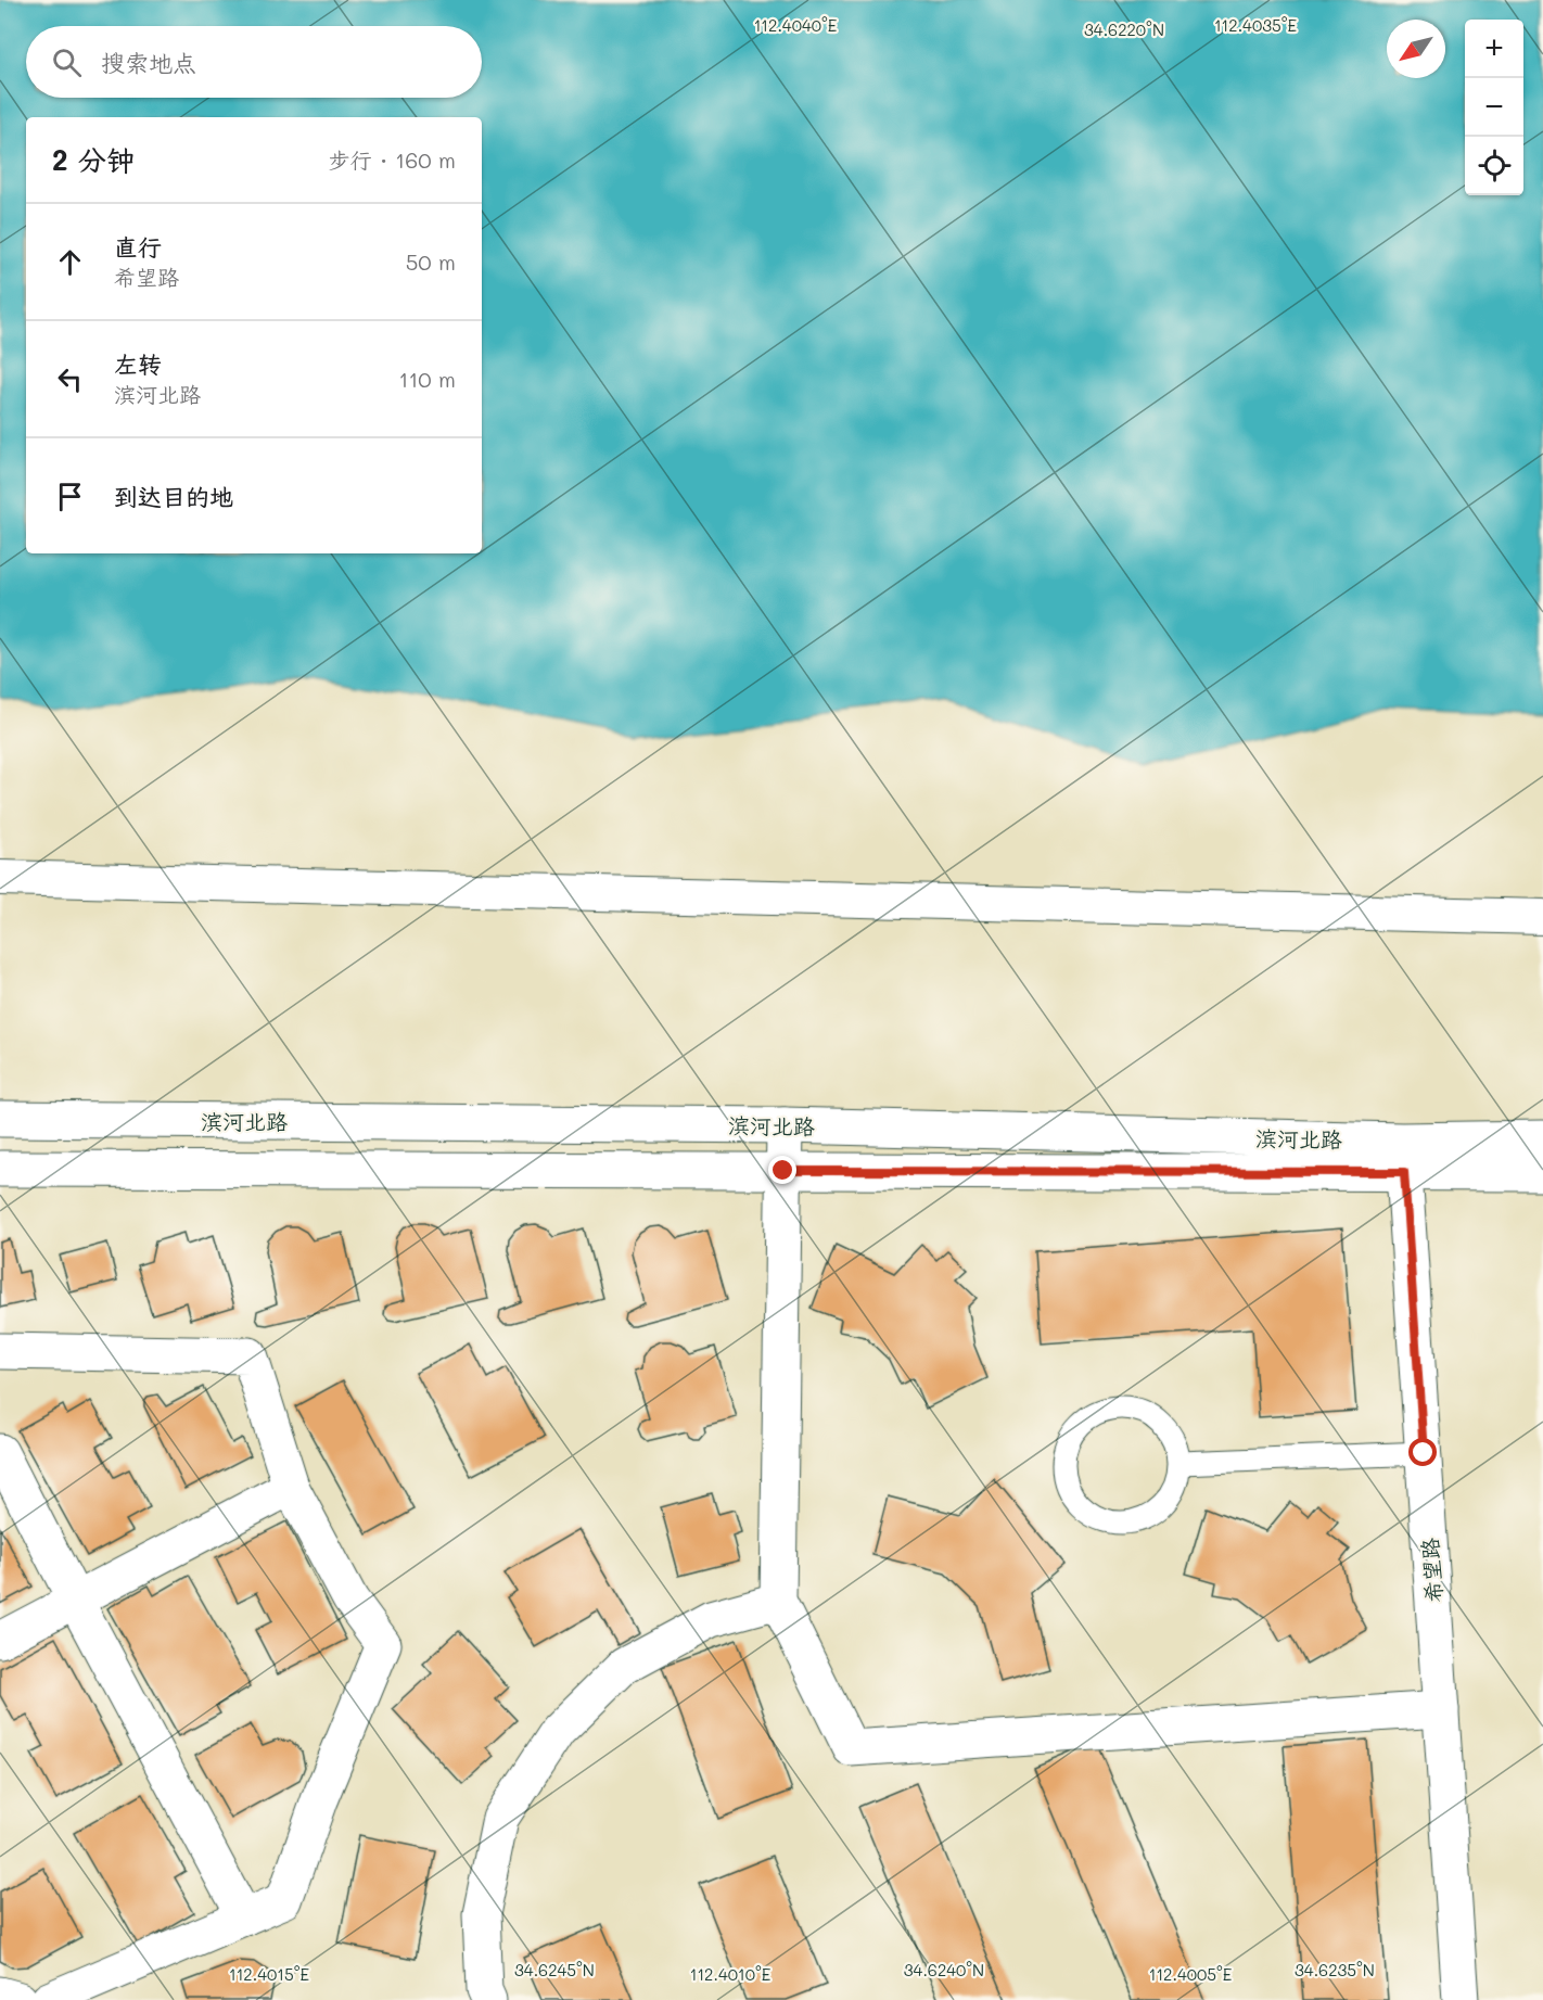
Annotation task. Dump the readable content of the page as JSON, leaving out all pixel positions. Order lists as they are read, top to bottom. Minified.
{"streets":{"street":["滨河北路","希望路"]},"crossings":[["滨河北路","希望路"]],"north":"bottom left","page":{"map_buttons":["+","−"],"search":"搜索地点","heading":["2 分钟","步行 · 160 m"],"list":[["直行","希望路","50 m"],["左转","滨河北路","110 m"],"到达目的地"]},"coordinates":["112.4040°E","112.4035°E","34.6220°N","34.6245°N","34.6240°N","34.6235°N","112.4015°E","112.4010°E","112.4005°E"]}
